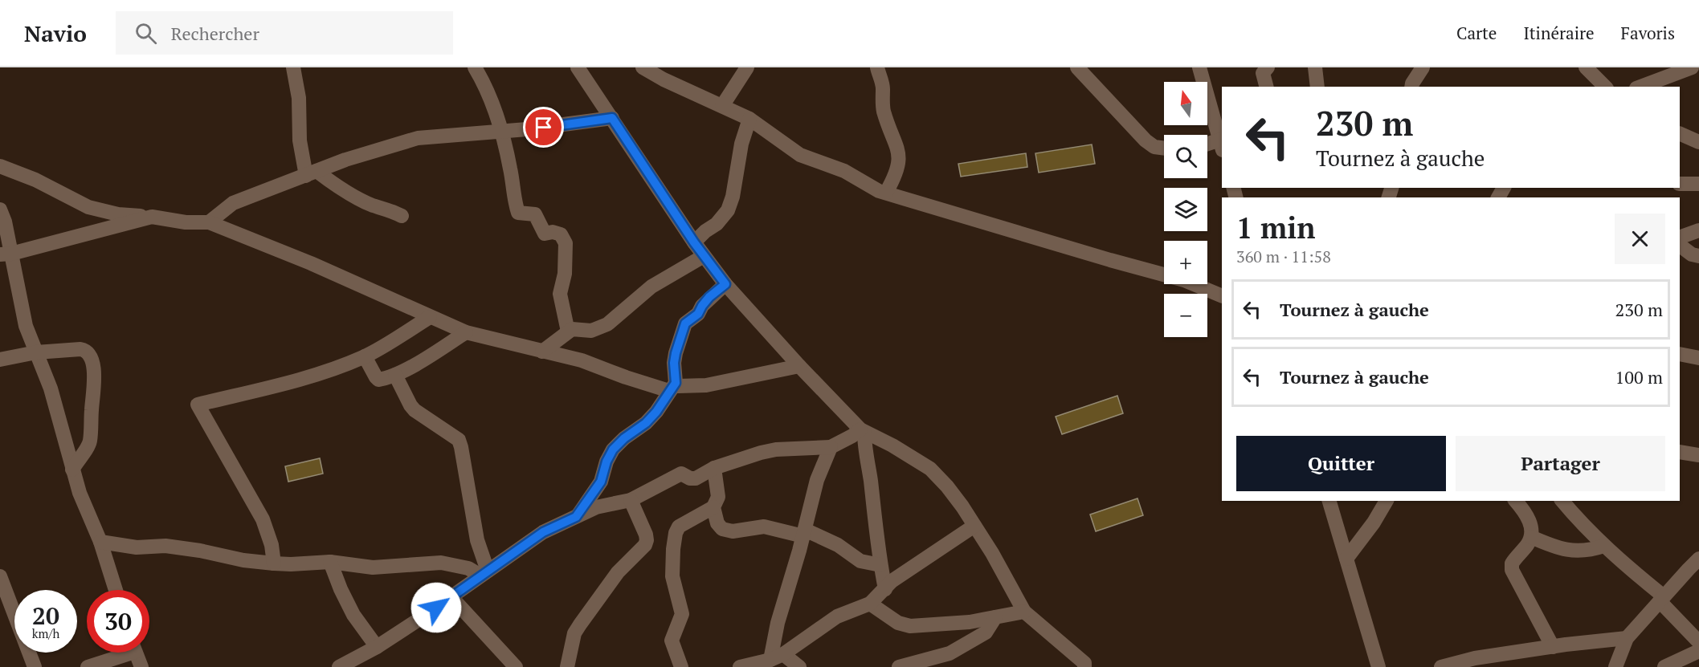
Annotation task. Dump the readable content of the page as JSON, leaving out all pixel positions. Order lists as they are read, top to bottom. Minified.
{"north":"top","page":{"header":"Navio","search":"Rechercher","nav":["Carte","Itinéraire","Favoris"],"map_buttons":["+","−"],"turn":["230 m","Tournez à gauche"],"heading":["1 min","360 m · 11:58"],"list":[{"name":"Tournez à gauche","value":"230 m"},{"name":"Tournez à gauche","value":"100 m"}],"buttons":["Quitter","Partager"],"speed":"20 km/h","limit":"30"}}
